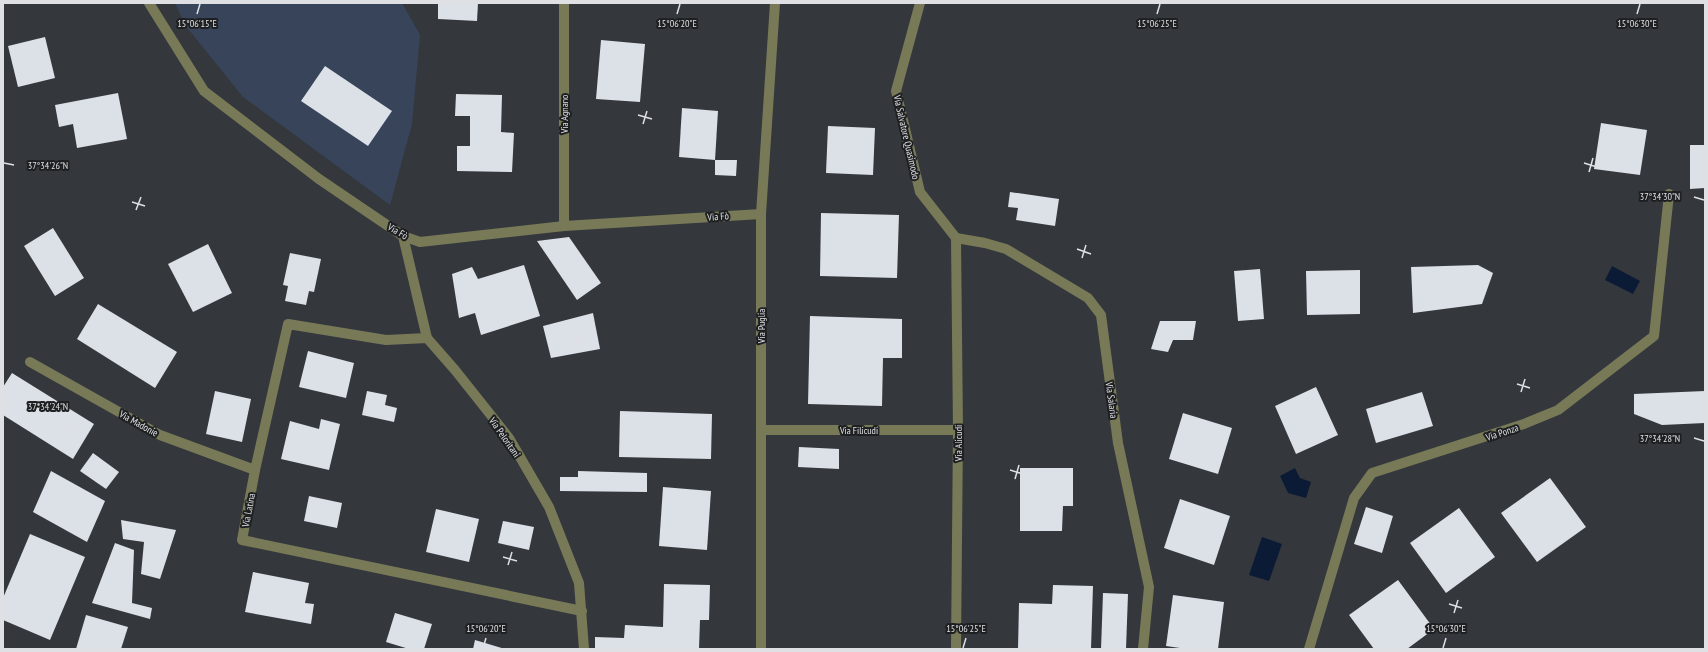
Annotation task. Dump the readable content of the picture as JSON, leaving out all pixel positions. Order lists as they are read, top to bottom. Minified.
{"streets":{"street":["Via Agnano","Via Salvatore Quasimodo","Via Fò","Via Puglia","Via Salaria","Via Madonie","Via Filicudi","Via Ponza","Via Peloritani","Via Alicudi","Via Latina"]},"crossings":[["Via Agnano","Via Fò"],["Via Salvatore Quasimodo","Via Salaria"],["Via Salvatore Quasimodo","Via Alicudi"],["Via Fò","Via Puglia"],["Via Fò","Via Peloritani"],["Via Puglia","Via Filicudi"],["Via Salaria","Via Alicudi"],["Via Madonie","Via Latina"],["Via Filicudi","Via Alicudi"],["Via Peloritani","Via Latina"]],"coordinates":["15°06'15\"E","15°06'20\"E","15°06'25\"E","15°06'30\"E","37°34'26\"N","37°34'30\"N","37°34'24\"N","37°34'28\"N"]}
